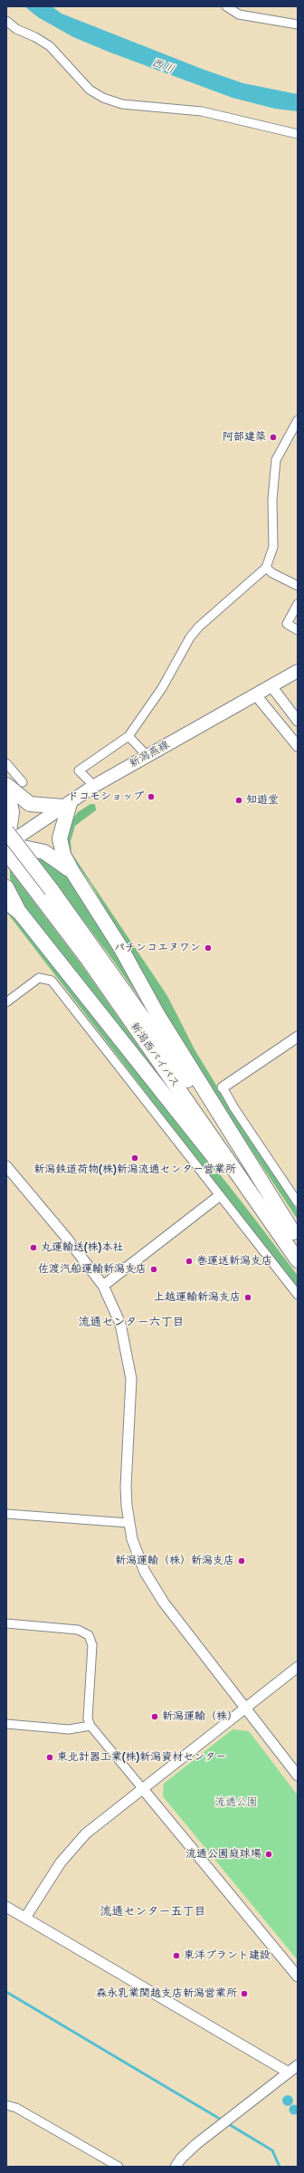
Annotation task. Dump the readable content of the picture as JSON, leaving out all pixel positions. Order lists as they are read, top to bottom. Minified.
{"streets":{"highway":["新潟西バイパス"],"main road":["新潟燕線"]},"districts":["流通センター六丁目","流通センター五丁目"],"water":["西川"],"parks":["流通公園"],"places":["阿部建築","ドコモショップ","知遊堂","パチンコエヌワン","新潟鉄道荷物(株)新潟流通センター営業所","丸運輸送(株)本社","巻運送新潟支店","佐渡汽船運輸新潟支店","上越運輸新潟支店","新潟運輸（株）新潟支店","新潟運輸（株）","東北計器工業(株)新潟資材センター","流通公園庭球場","東洋プラント建設","森永乳業関越支店新潟営業所"]}
